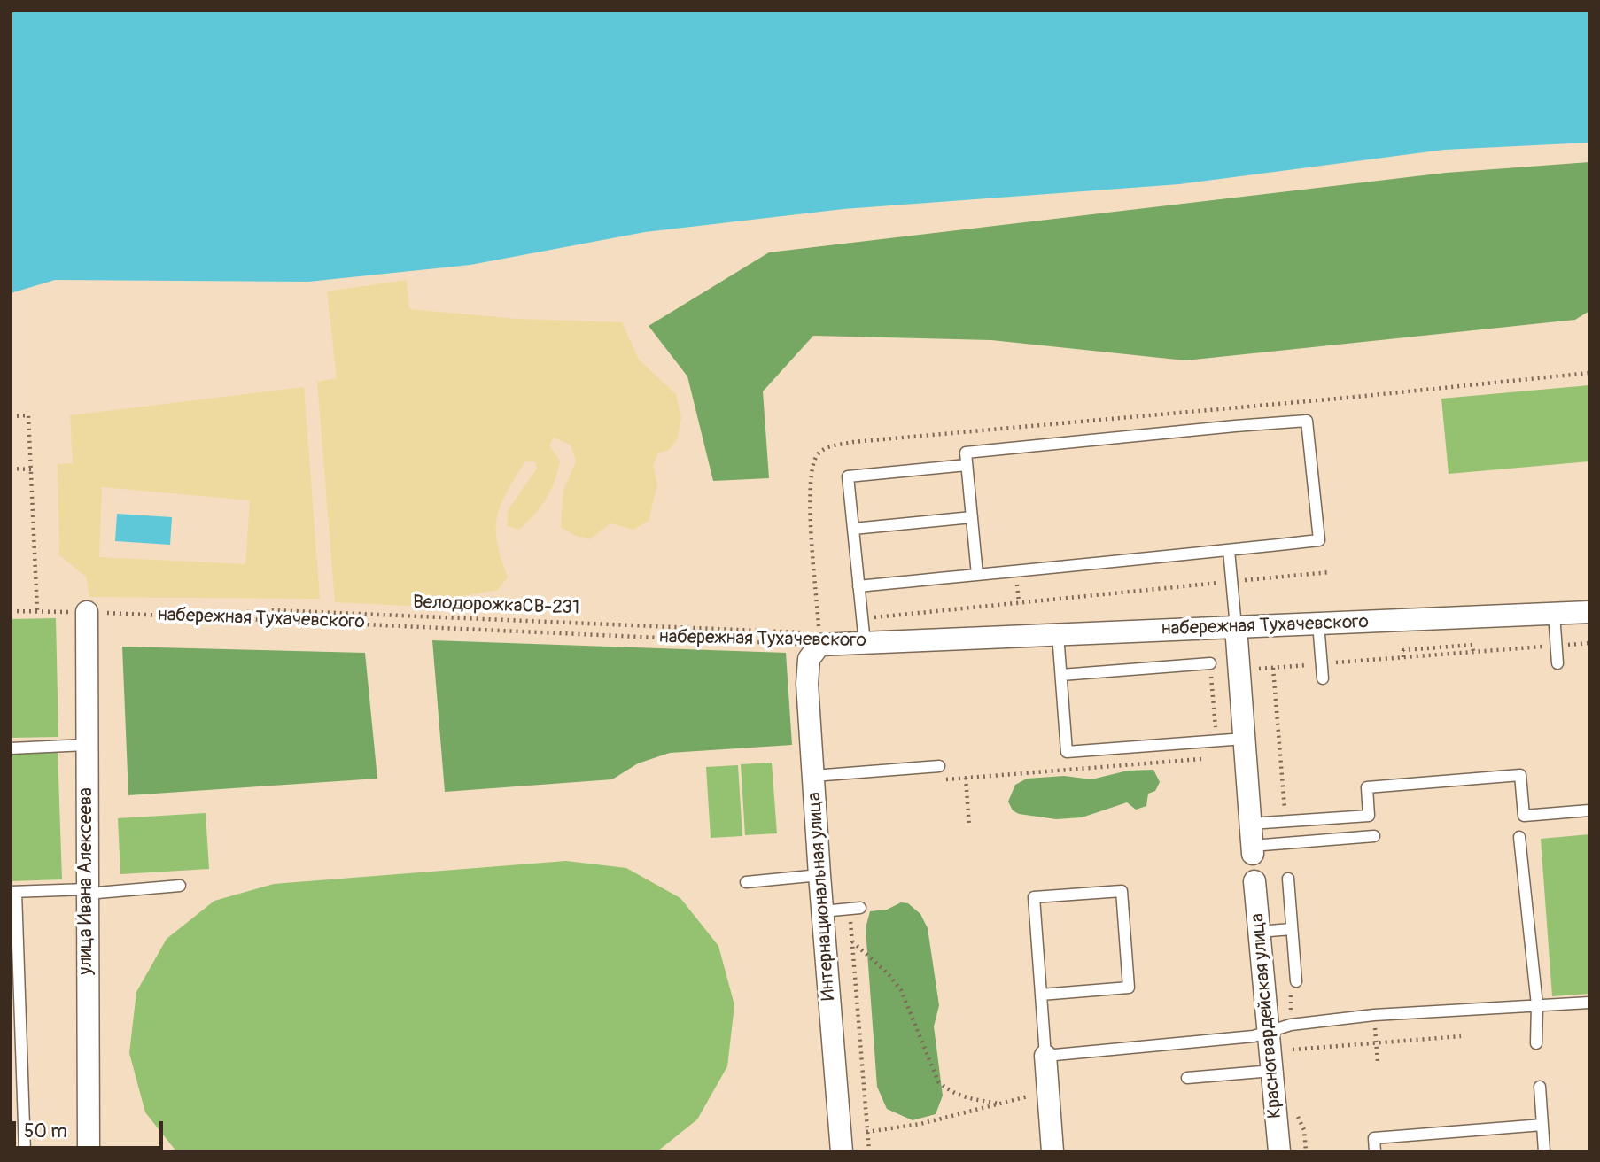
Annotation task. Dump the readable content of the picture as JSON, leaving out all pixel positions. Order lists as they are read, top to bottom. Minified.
{"streets":{"street":["набережная Тухачевского","улица Ивана Алексеева","Интернациональная улица","Красногвардейская улица"],"path":["ВелодорожкаСВ-231"]},"crossings":[["ВелодорожкаСВ-231","набережная Тухачевского"],["набережная Тухачевского","улица Ивана Алексеева"],["набережная Тухачевского","Интернациональная улица"]],"scale_bar":"50 m"}
